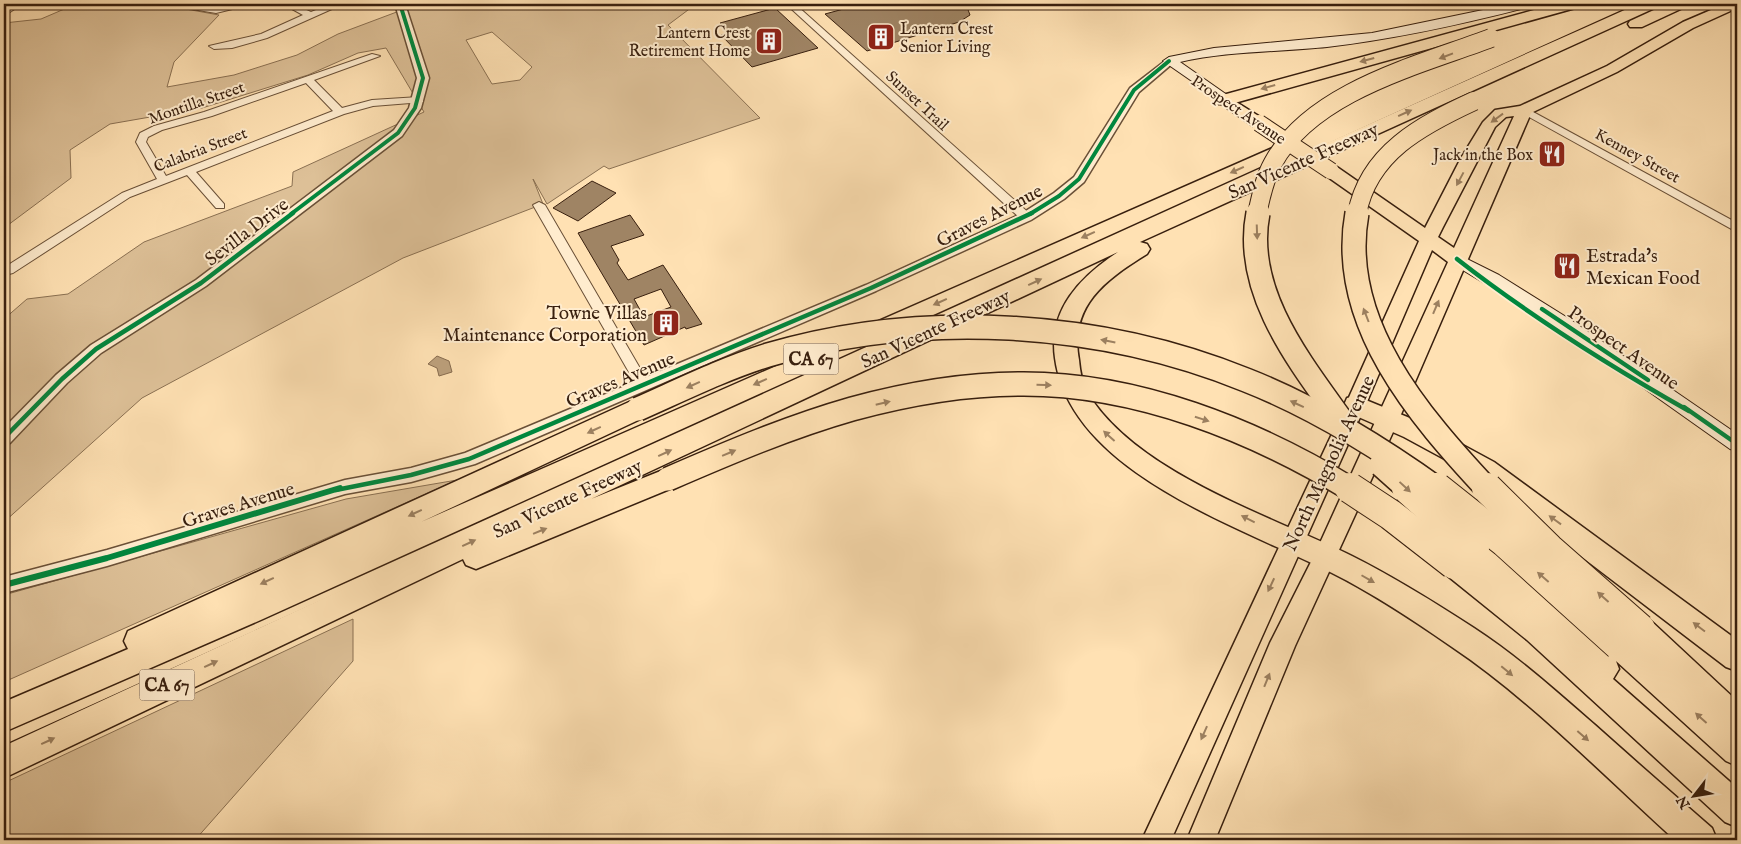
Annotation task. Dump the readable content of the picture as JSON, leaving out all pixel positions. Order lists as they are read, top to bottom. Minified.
{"streets":{"highway":["San Vicente Freeway","CA 67"],"main road":["Prospect Avenue","Graves Avenue","North Magnolia Avenue"],"street":["Sunset Trail","Montilla Street","Calabria Street","Kenney Street","Sevilla Drive"]},"crossings":[["Sunset Trail","Graves Avenue"],["Montilla Street","Calabria Street"],["Prospect Avenue","Graves Avenue"],["Prospect Avenue","North Magnolia Avenue"],["Calabria Street","Sevilla Drive"],["Kenney Street","North Magnolia Avenue"]],"places":{"building":["Lantern Crest Senior Living","Lantern Crest Retirement Home","Towne Villas Maintenance Corporation"],"restaurant":["Jack in the Box","Estrada's Mexican Food"]},"north":"bottom left"}
